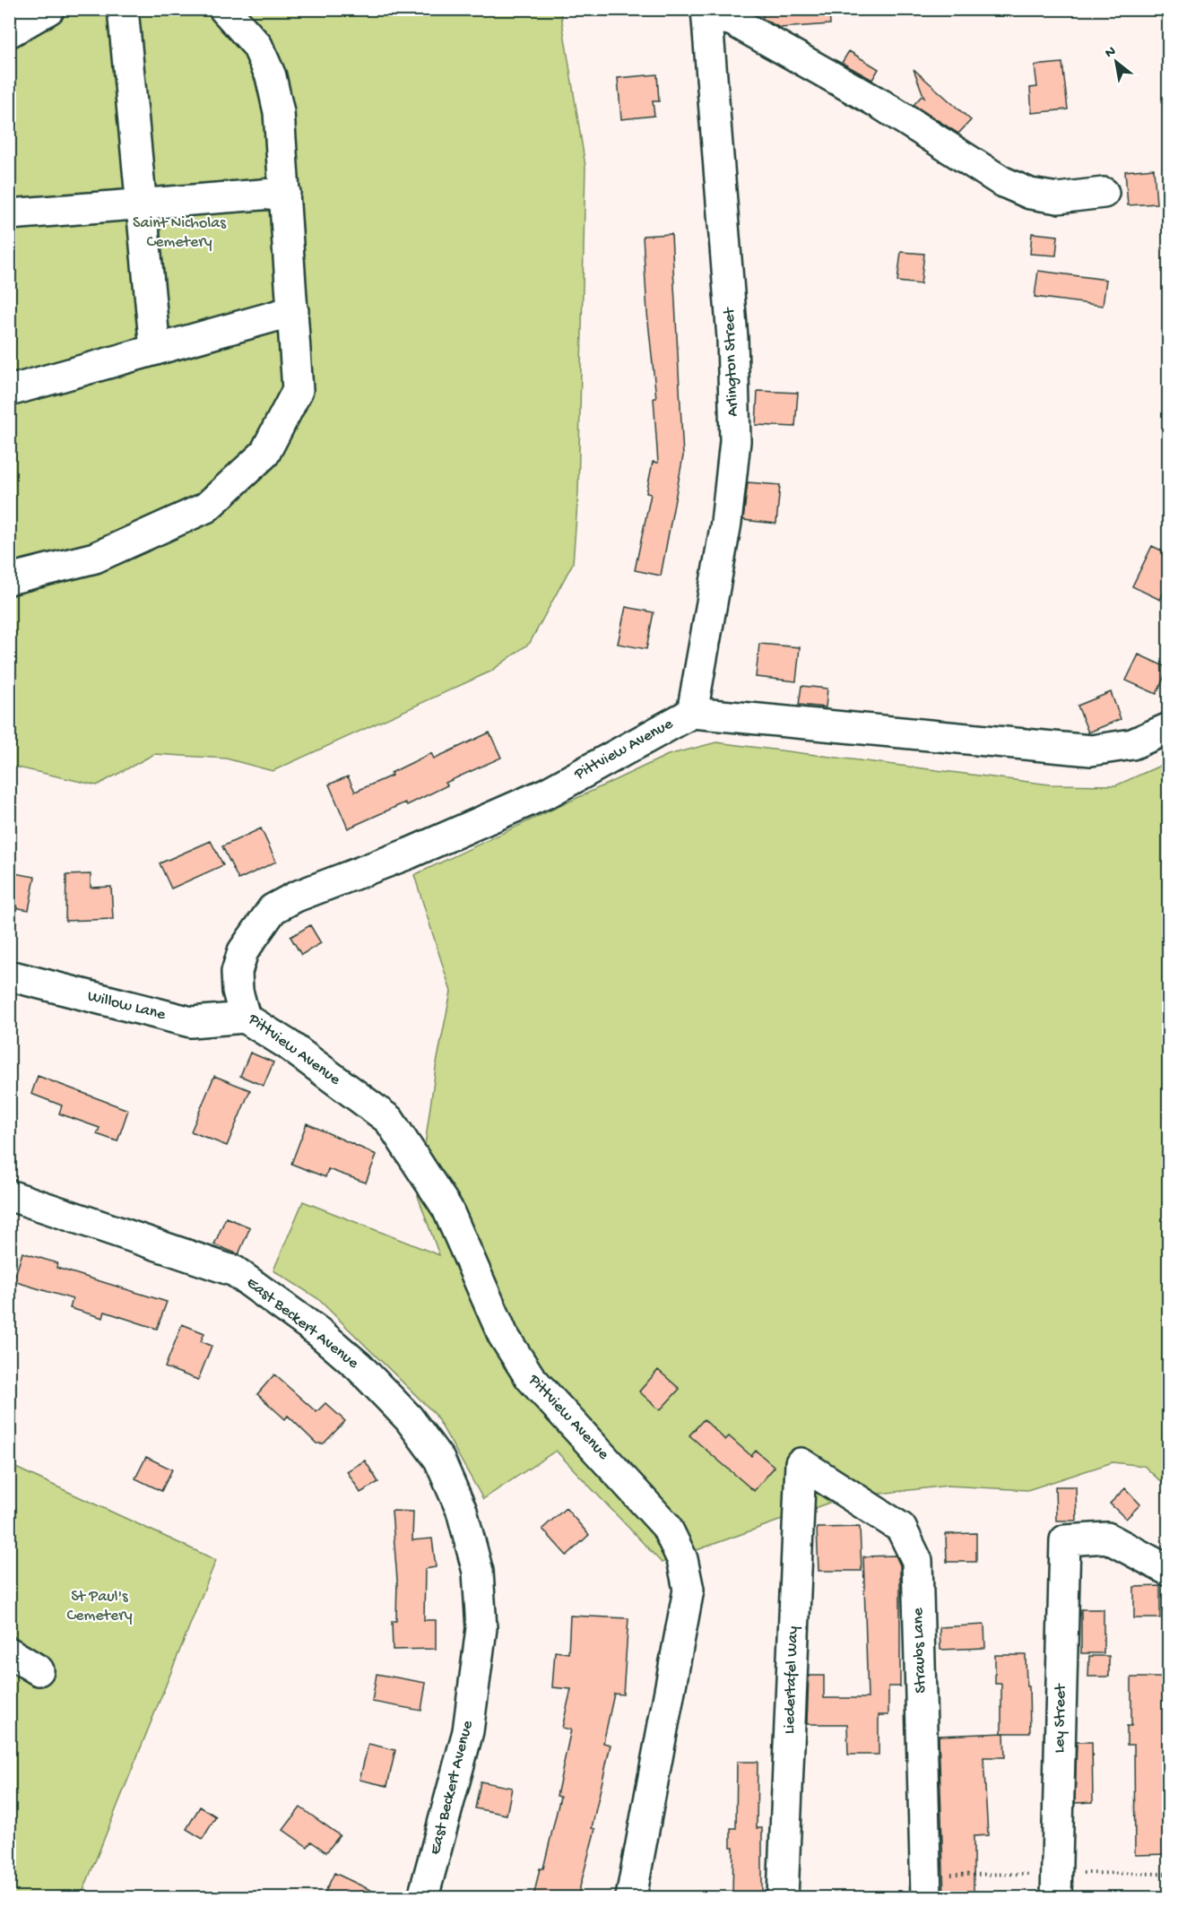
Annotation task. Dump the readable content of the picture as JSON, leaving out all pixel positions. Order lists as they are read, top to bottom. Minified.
{"streets":{"street":["Arlington Street","Pittview Avenue","Willow Lane","East Beckert Avenue","Straubs Lane","Liedertafel Way","Ley Street"]},"crossings":[["Arlington Street","Pittview Avenue"],["Pittview Avenue","Willow Lane"],["Straubs Lane","Liedertafel Way"]],"parks":["Saint Nicholas Cemetery","St Paul's Cemetery"],"north":"top left"}
